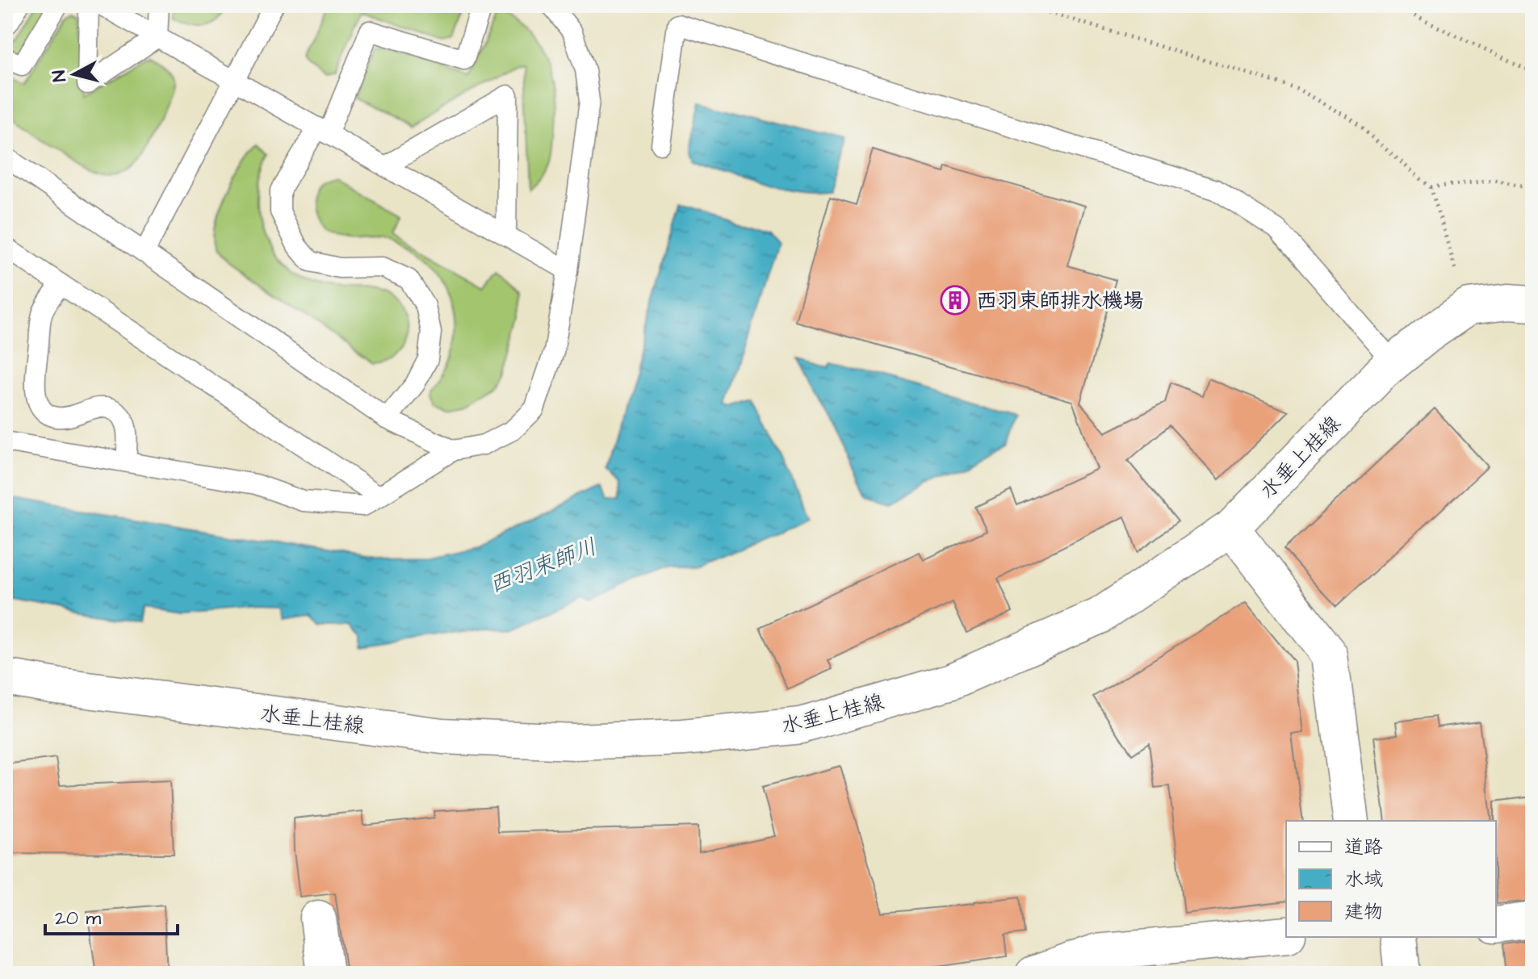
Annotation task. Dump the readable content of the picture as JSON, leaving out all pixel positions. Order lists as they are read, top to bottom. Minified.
{"streets":{"main road":["水垂上桂線"]},"water":["西羽束師川"],"places":{"building":["西羽束師排水機場"]},"legend":["道路","水域","建物"],"scale_bar":"20 m","north":"left"}
